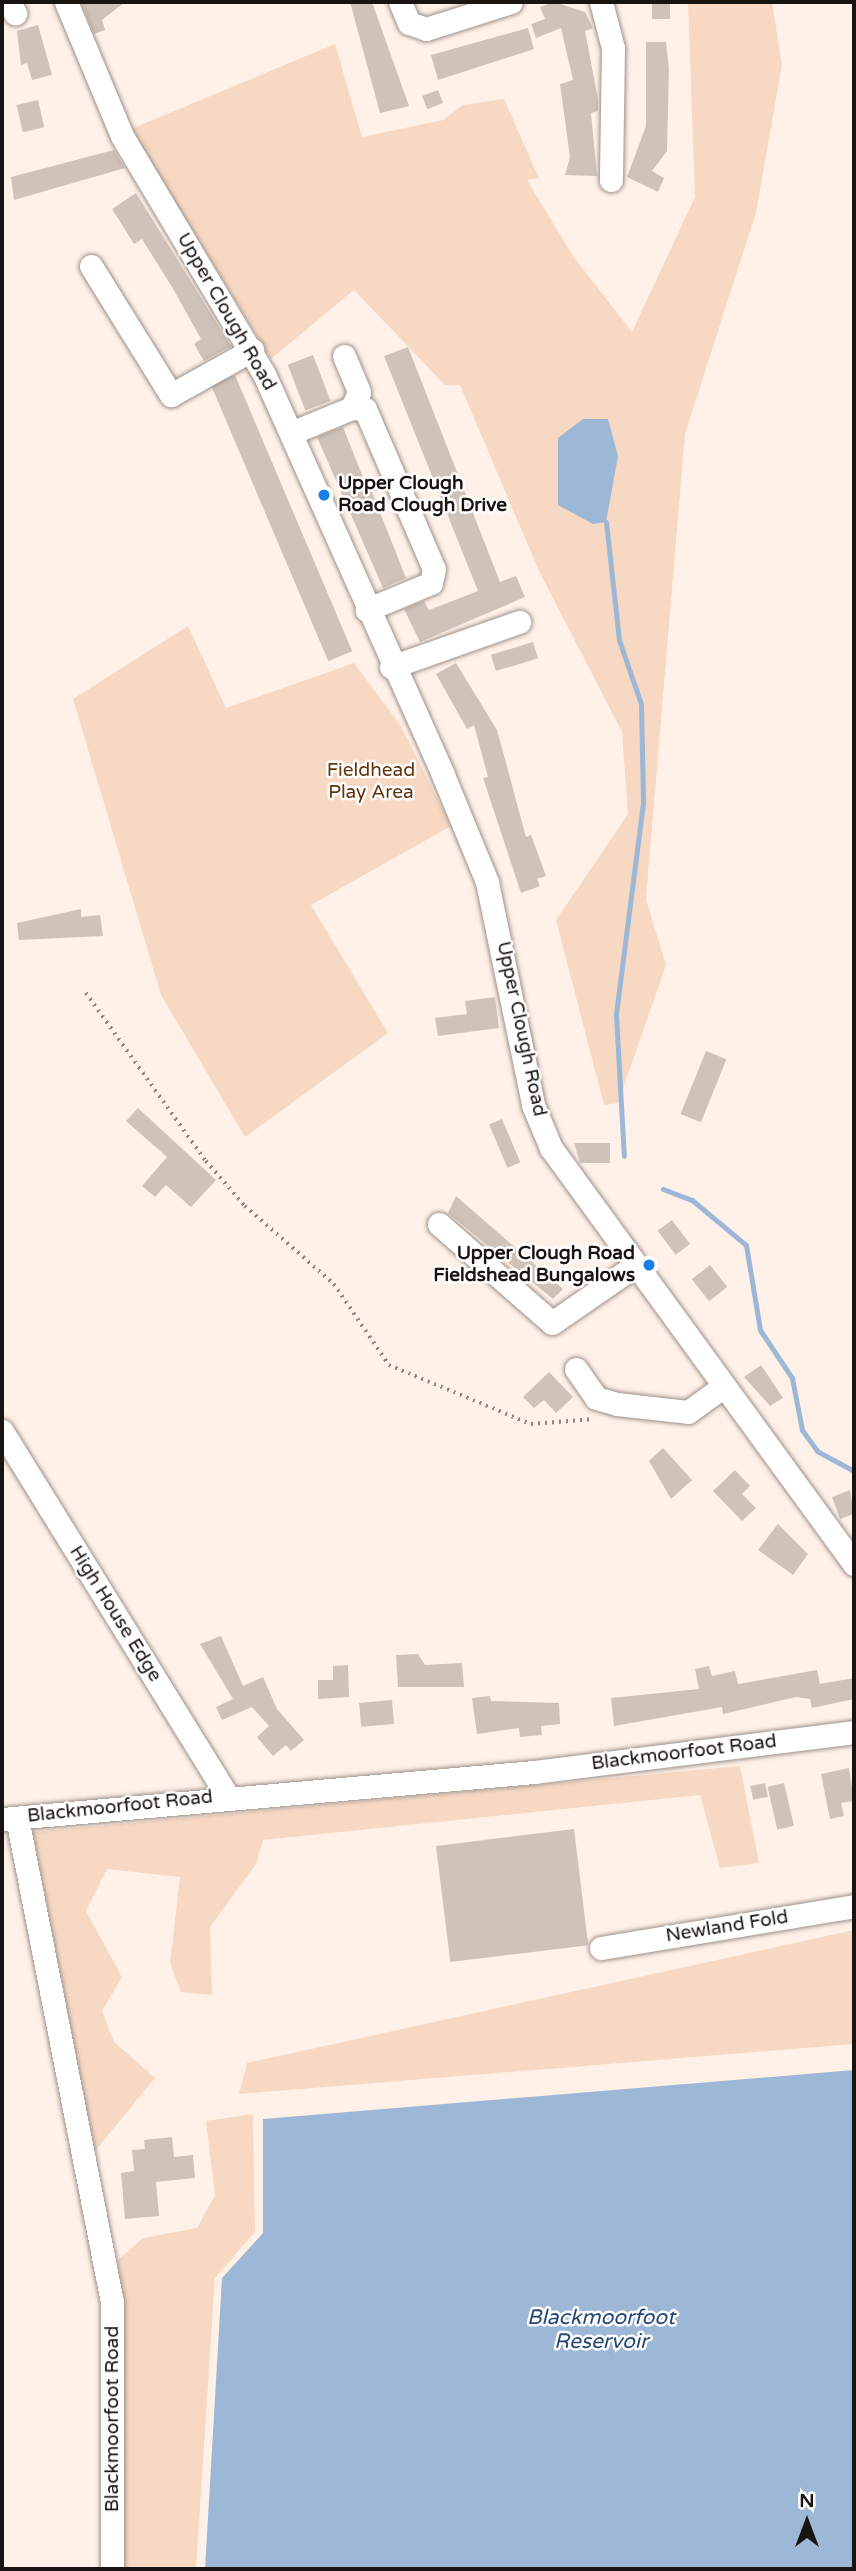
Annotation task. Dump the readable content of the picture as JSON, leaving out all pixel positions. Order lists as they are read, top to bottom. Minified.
{"streets":{"street":["Upper Clough Road","High House Edge","Blackmoorfoot Road","Newland Fold"]},"crossings":[["High House Edge","Blackmoorfoot Road"]],"water":["Blackmoorfoot Reservoir"],"parks":["Fieldhead Play Area"],"places":["Upper Clough Road Clough Drive","Upper Clough Road Fieldshead Bungalows"],"north":"top"}
